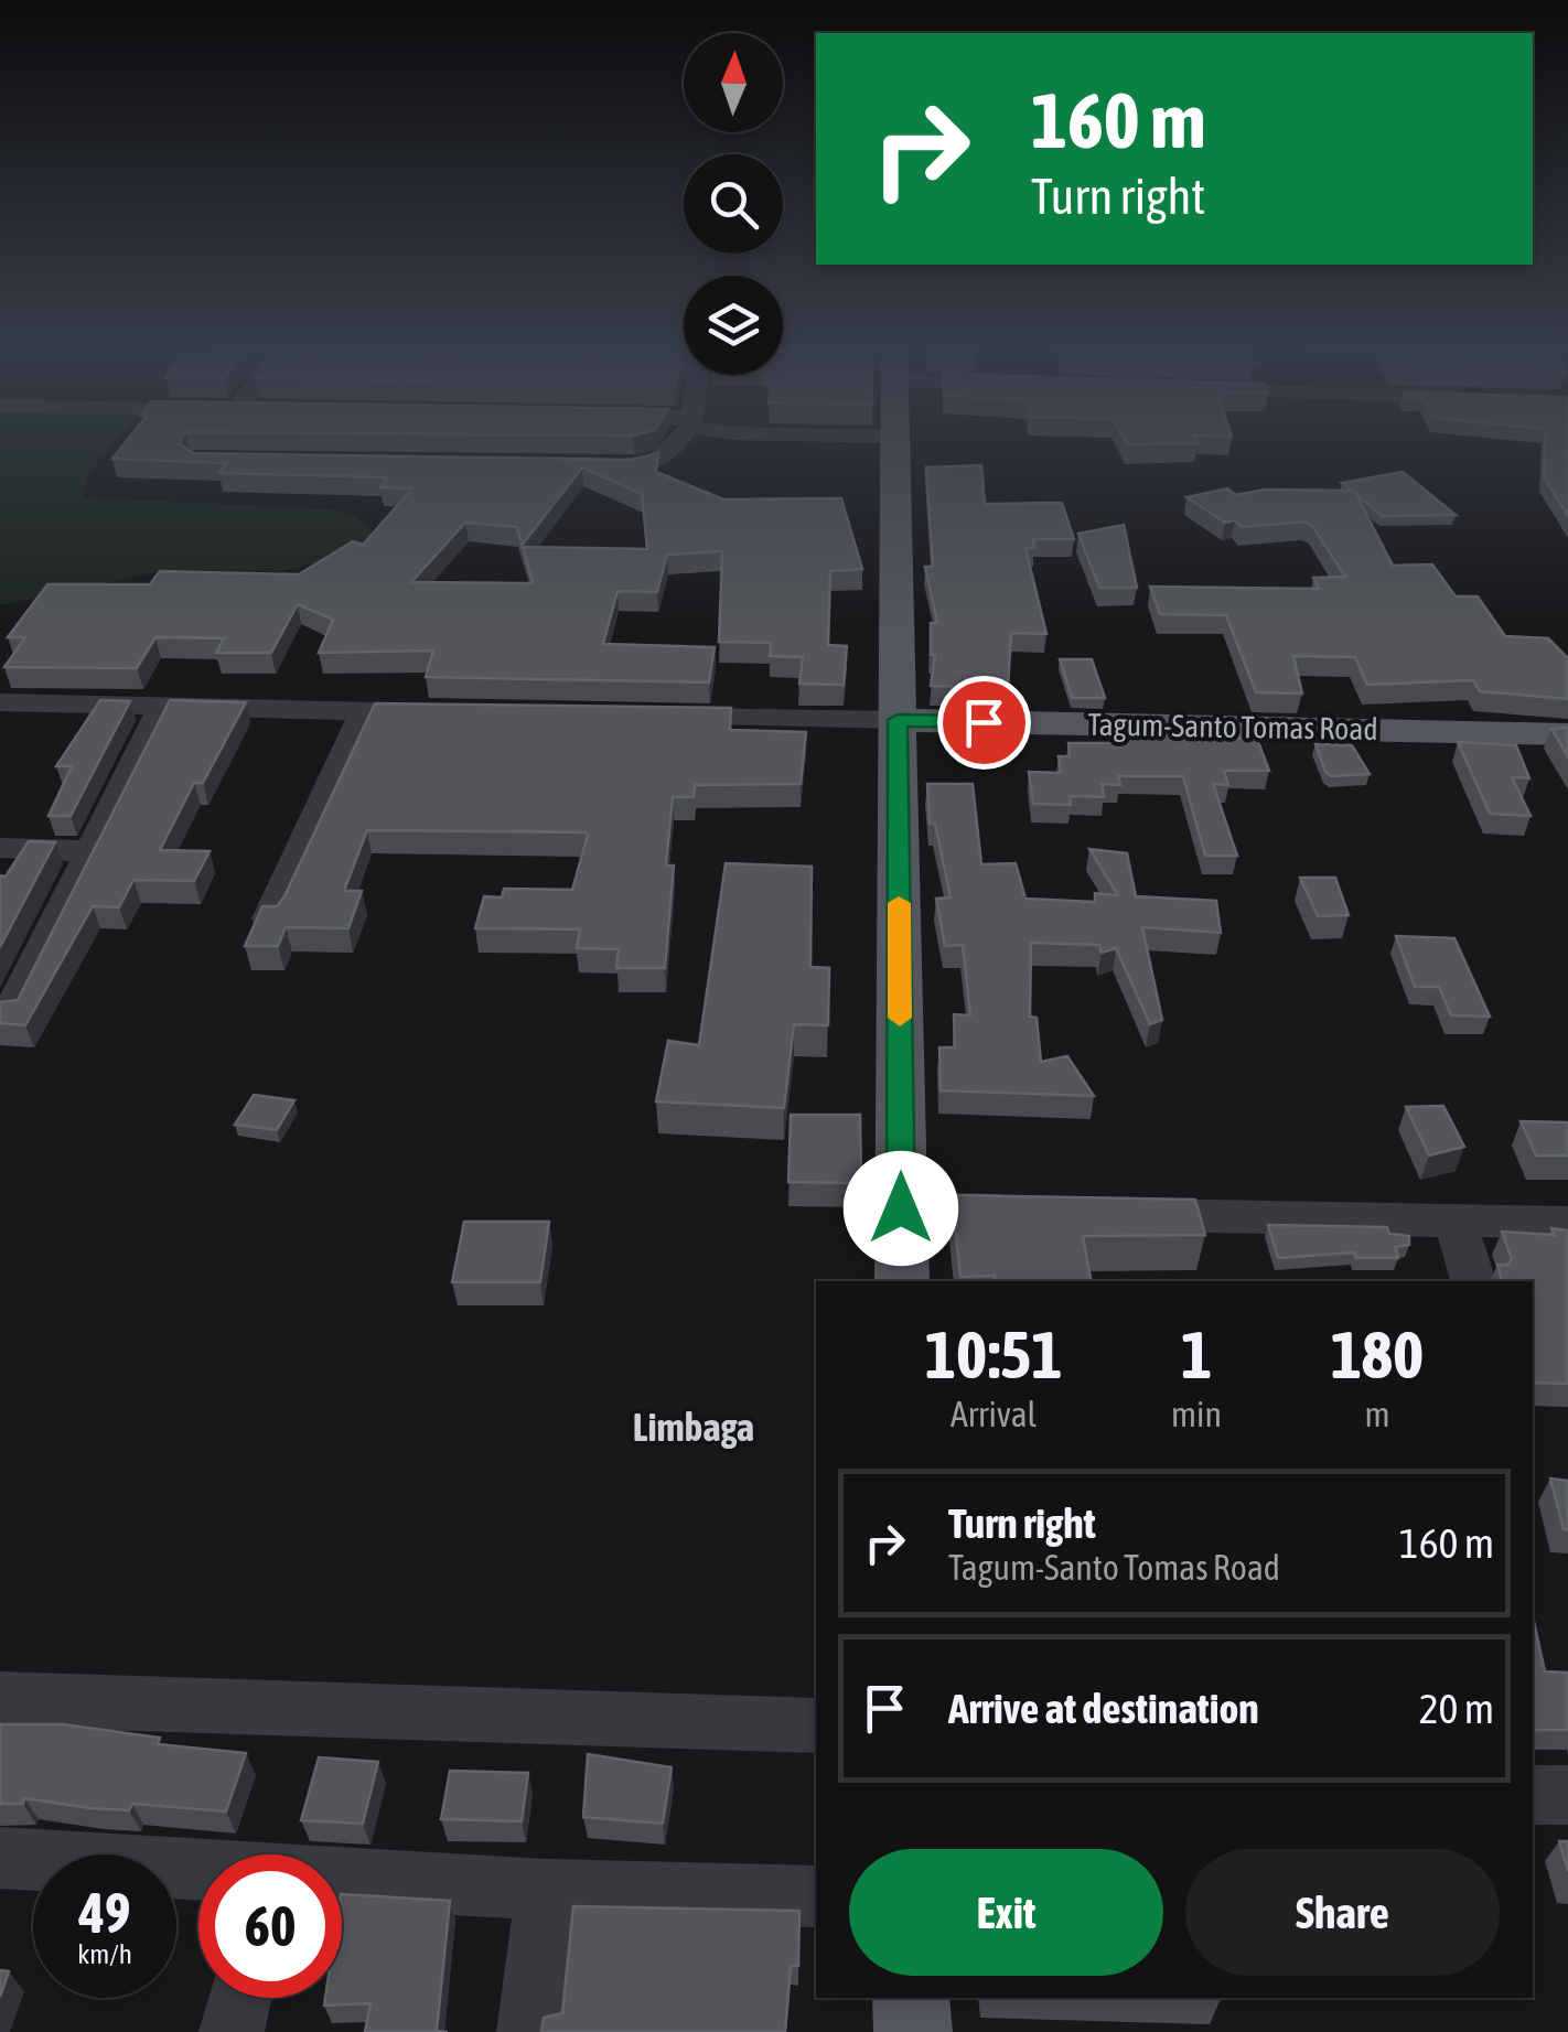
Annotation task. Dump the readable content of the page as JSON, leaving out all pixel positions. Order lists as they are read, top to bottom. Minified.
{"streets":{"main road":["Tagum-Santo Tomas Road"]},"districts":["Limbaga"],"north":"top","page":{"turn":["160 m","Turn right"],"eta":["10:51","Arrival","1","min","180","m"],"list":[{"name":"Turn right","note":"Tagum-Santo Tomas Road","value":"160 m"},{"name":"Arrive at destination","value":"20 m"}],"buttons":["Exit","Share"],"speed":"49 km/h","limit":"60"}}
